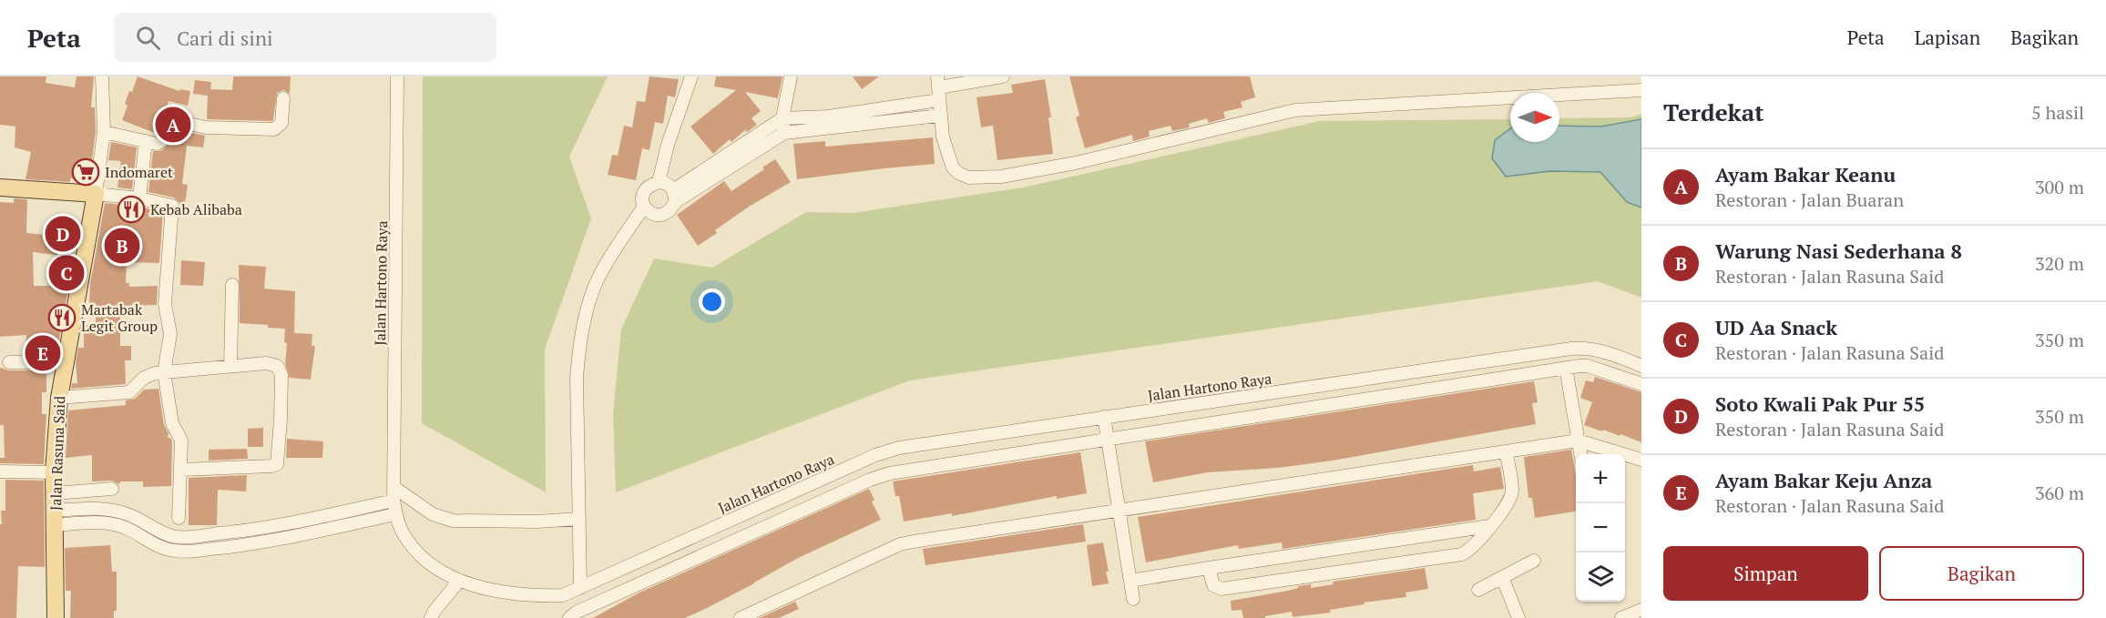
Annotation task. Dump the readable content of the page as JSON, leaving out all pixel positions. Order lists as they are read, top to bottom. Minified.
{"streets":{"main road":["Jalan Rasuna Said"],"street":["Jalan Hartono Raya"]},"places":{"supermarket":["Indomaret"],"restaurant":["Kebab Alibaba","Martabak Legit Group"]},"north":"right","page":{"header":"Peta","search":"Cari di sini","nav":["Peta","Lapisan","Bagikan"],"heading":["Terdekat","5 hasil"],"pins":["A","D","B","C","E"],"list":[{"mark":"A","name":"Ayam Bakar Keanu","note":"Restoran · Jalan Buaran","value":"300 m"},{"mark":"B","name":"Warung Nasi Sederhana 8","note":"Restoran · Jalan Rasuna Said","value":"320 m"},{"mark":"C","name":"UD Aa Snack","note":"Restoran · Jalan Rasuna Said","value":"350 m"},{"mark":"D","name":"Soto Kwali Pak Pur 55","note":"Restoran · Jalan Rasuna Said","value":"350 m"},{"mark":"E","name":"Ayam Bakar Keju Anza","note":"Restoran · Jalan Rasuna Said","value":"360 m"}],"map_buttons":["+","−"],"buttons":["Simpan","Bagikan"]}}
